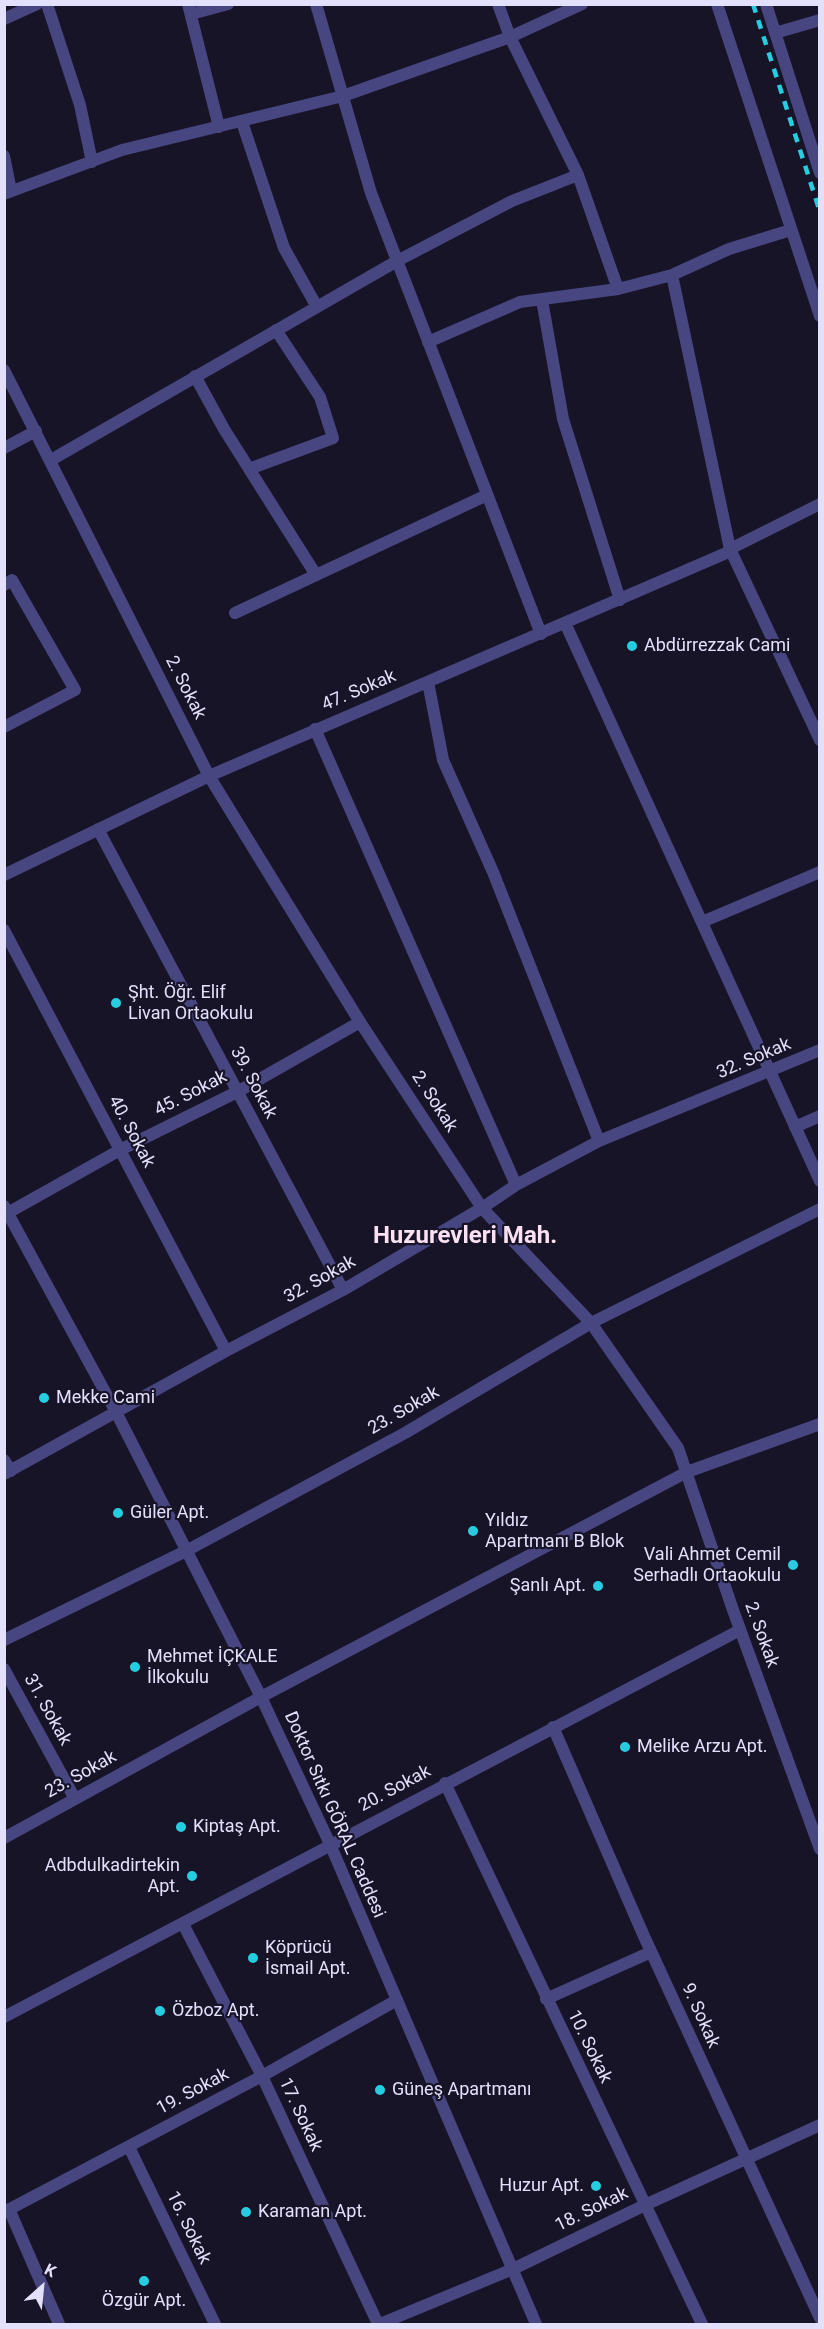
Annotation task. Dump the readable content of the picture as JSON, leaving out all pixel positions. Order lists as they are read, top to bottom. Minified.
{"streets":{"street":["2. Sokak","47. Sokak","32. Sokak","39. Sokak","45. Sokak","40. Sokak","23. Sokak","31. Sokak","20. Sokak","Doktor Sıtkı GÖRAL Caddesi","9. Sokak","10. Sokak","19. Sokak","17. Sokak","18. Sokak","16. Sokak"]},"crossings":[["2. Sokak","47. Sokak"],["2. Sokak","32. Sokak"],["2. Sokak","45. Sokak"],["2. Sokak","23. Sokak"],["2. Sokak","20. Sokak"],["47. Sokak","39. Sokak"],["32. Sokak","39. Sokak"],["32. Sokak","40. Sokak"],["32. Sokak","Doktor Sıtkı GÖRAL Caddesi"],["39. Sokak","45. Sokak"],["45. Sokak","40. Sokak"],["45. Sokak","Doktor Sıtkı GÖRAL Caddesi"],["23. Sokak","31. Sokak"],["23. Sokak","Doktor Sıtkı GÖRAL Caddesi"],["20. Sokak","Doktor Sıtkı GÖRAL Caddesi"],["20. Sokak","9. Sokak"],["20. Sokak","10. Sokak"],["20. Sokak","17. Sokak"],["Doktor Sıtkı GÖRAL Caddesi","19. Sokak"],["Doktor Sıtkı GÖRAL Caddesi","18. Sokak"],["9. Sokak","18. Sokak"],["10. Sokak","18. Sokak"],["19. Sokak","17. Sokak"],["19. Sokak","16. Sokak"],["17. Sokak","18. Sokak"]],"districts":["Huzurevleri Mah."],"places":["Abdürrezzak Cami","Şht. Öğr. Elif Livan Ortaokulu","Mekke Cami","Güler Apt.","Yıldız Apartmanı B Blok","Vali Ahmet Cemil Serhadlı Ortaokulu","Şanlı Apt.","Mehmet İÇKALE İlkokulu","Melike Arzu Apt.","Kiptaş Apt.","Adbdulkadirtekin Apt.","Köprücü İsmail Apt.","Özboz Apt.","Güneş Apartmanı","Huzur Apt.","Karaman Apt.","Özgür Apt."],"north":"top right"}
